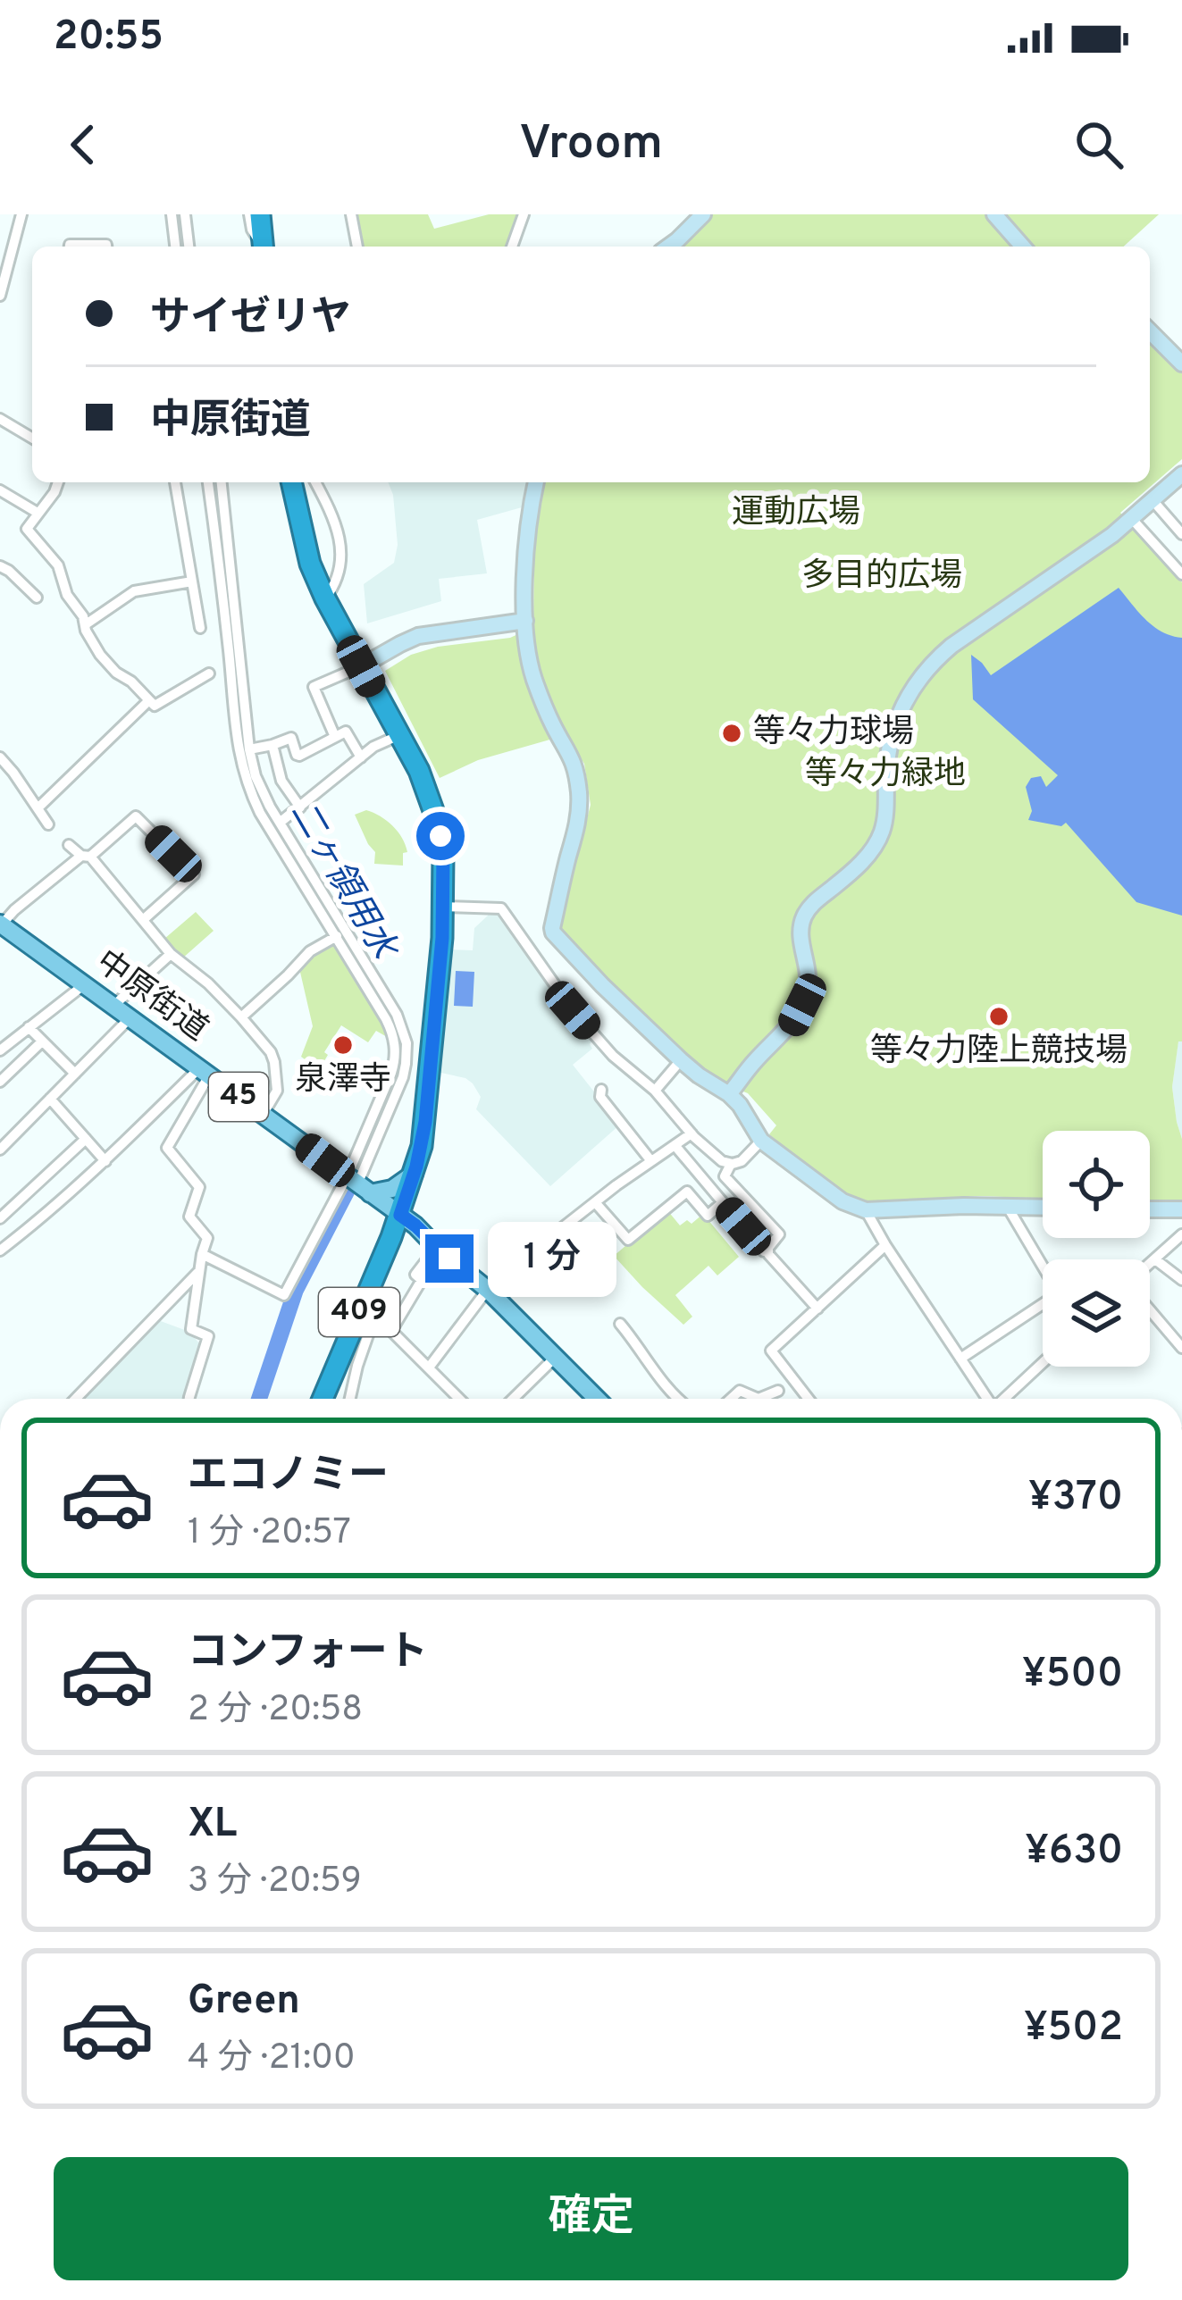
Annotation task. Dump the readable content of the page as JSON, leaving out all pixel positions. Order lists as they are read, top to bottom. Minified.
{"streets":{"highway":["409"],"main road":["中原街道","45"]},"crossings":[["中原街道","409"]],"water":["二ヶ領用水"],"parks":["運動広場","多目的広場","等々力緑地"],"places":["等々力球場","等々力陸上競技場","泉澤寺"],"page":{"status":"20:55","header":"Vroom","banner":["サイゼリヤ","中原街道"],"bubble":"1 分","list":[{"name":"エコノミー","note":"1 分 · 20:57","value":"¥370"},{"name":"コンフォート","note":"2 分 · 20:58","value":"¥500"},{"name":"XL","note":"3 分 · 20:59","value":"¥630"},{"name":"Green","note":"4 分 · 21:00","value":"¥502"}],"buttons":"確定"}}
